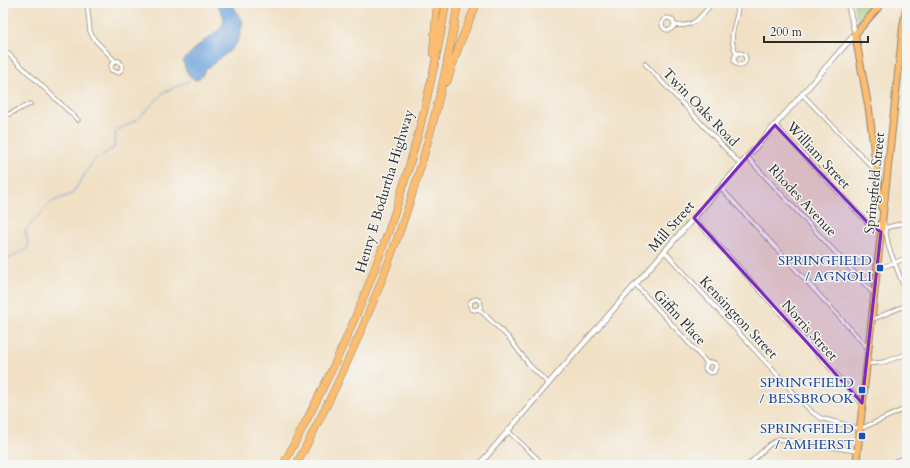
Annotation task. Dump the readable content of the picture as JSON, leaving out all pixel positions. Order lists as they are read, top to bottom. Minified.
{"streets":{"highway":["Henry E Bodurtha Highway"],"main road":["Springfield Street","Mill Street"],"street":["Twin Oaks Road","William Street","Rhodes Avenue","Giffin Place","Kensington Street","Norris Street"]},"crossings":[["Twin Oaks Road","Mill Street"],["William Street","Springfield Street"],["William Street","Mill Street"],["Springfield Street","Rhodes Avenue"],["Springfield Street","Kensington Street"],["Springfield Street","Norris Street"],["Rhodes Avenue","Mill Street"],["Mill Street","Giffin Place"],["Mill Street","Kensington Street"],["Mill Street","Norris Street"]],"places":{"transit":["SPRINGFIELD / AGNOLI","SPRINGFIELD / BESSBROOK","SPRINGFIELD / AMHERST"]},"scale_bar":"200 m"}
